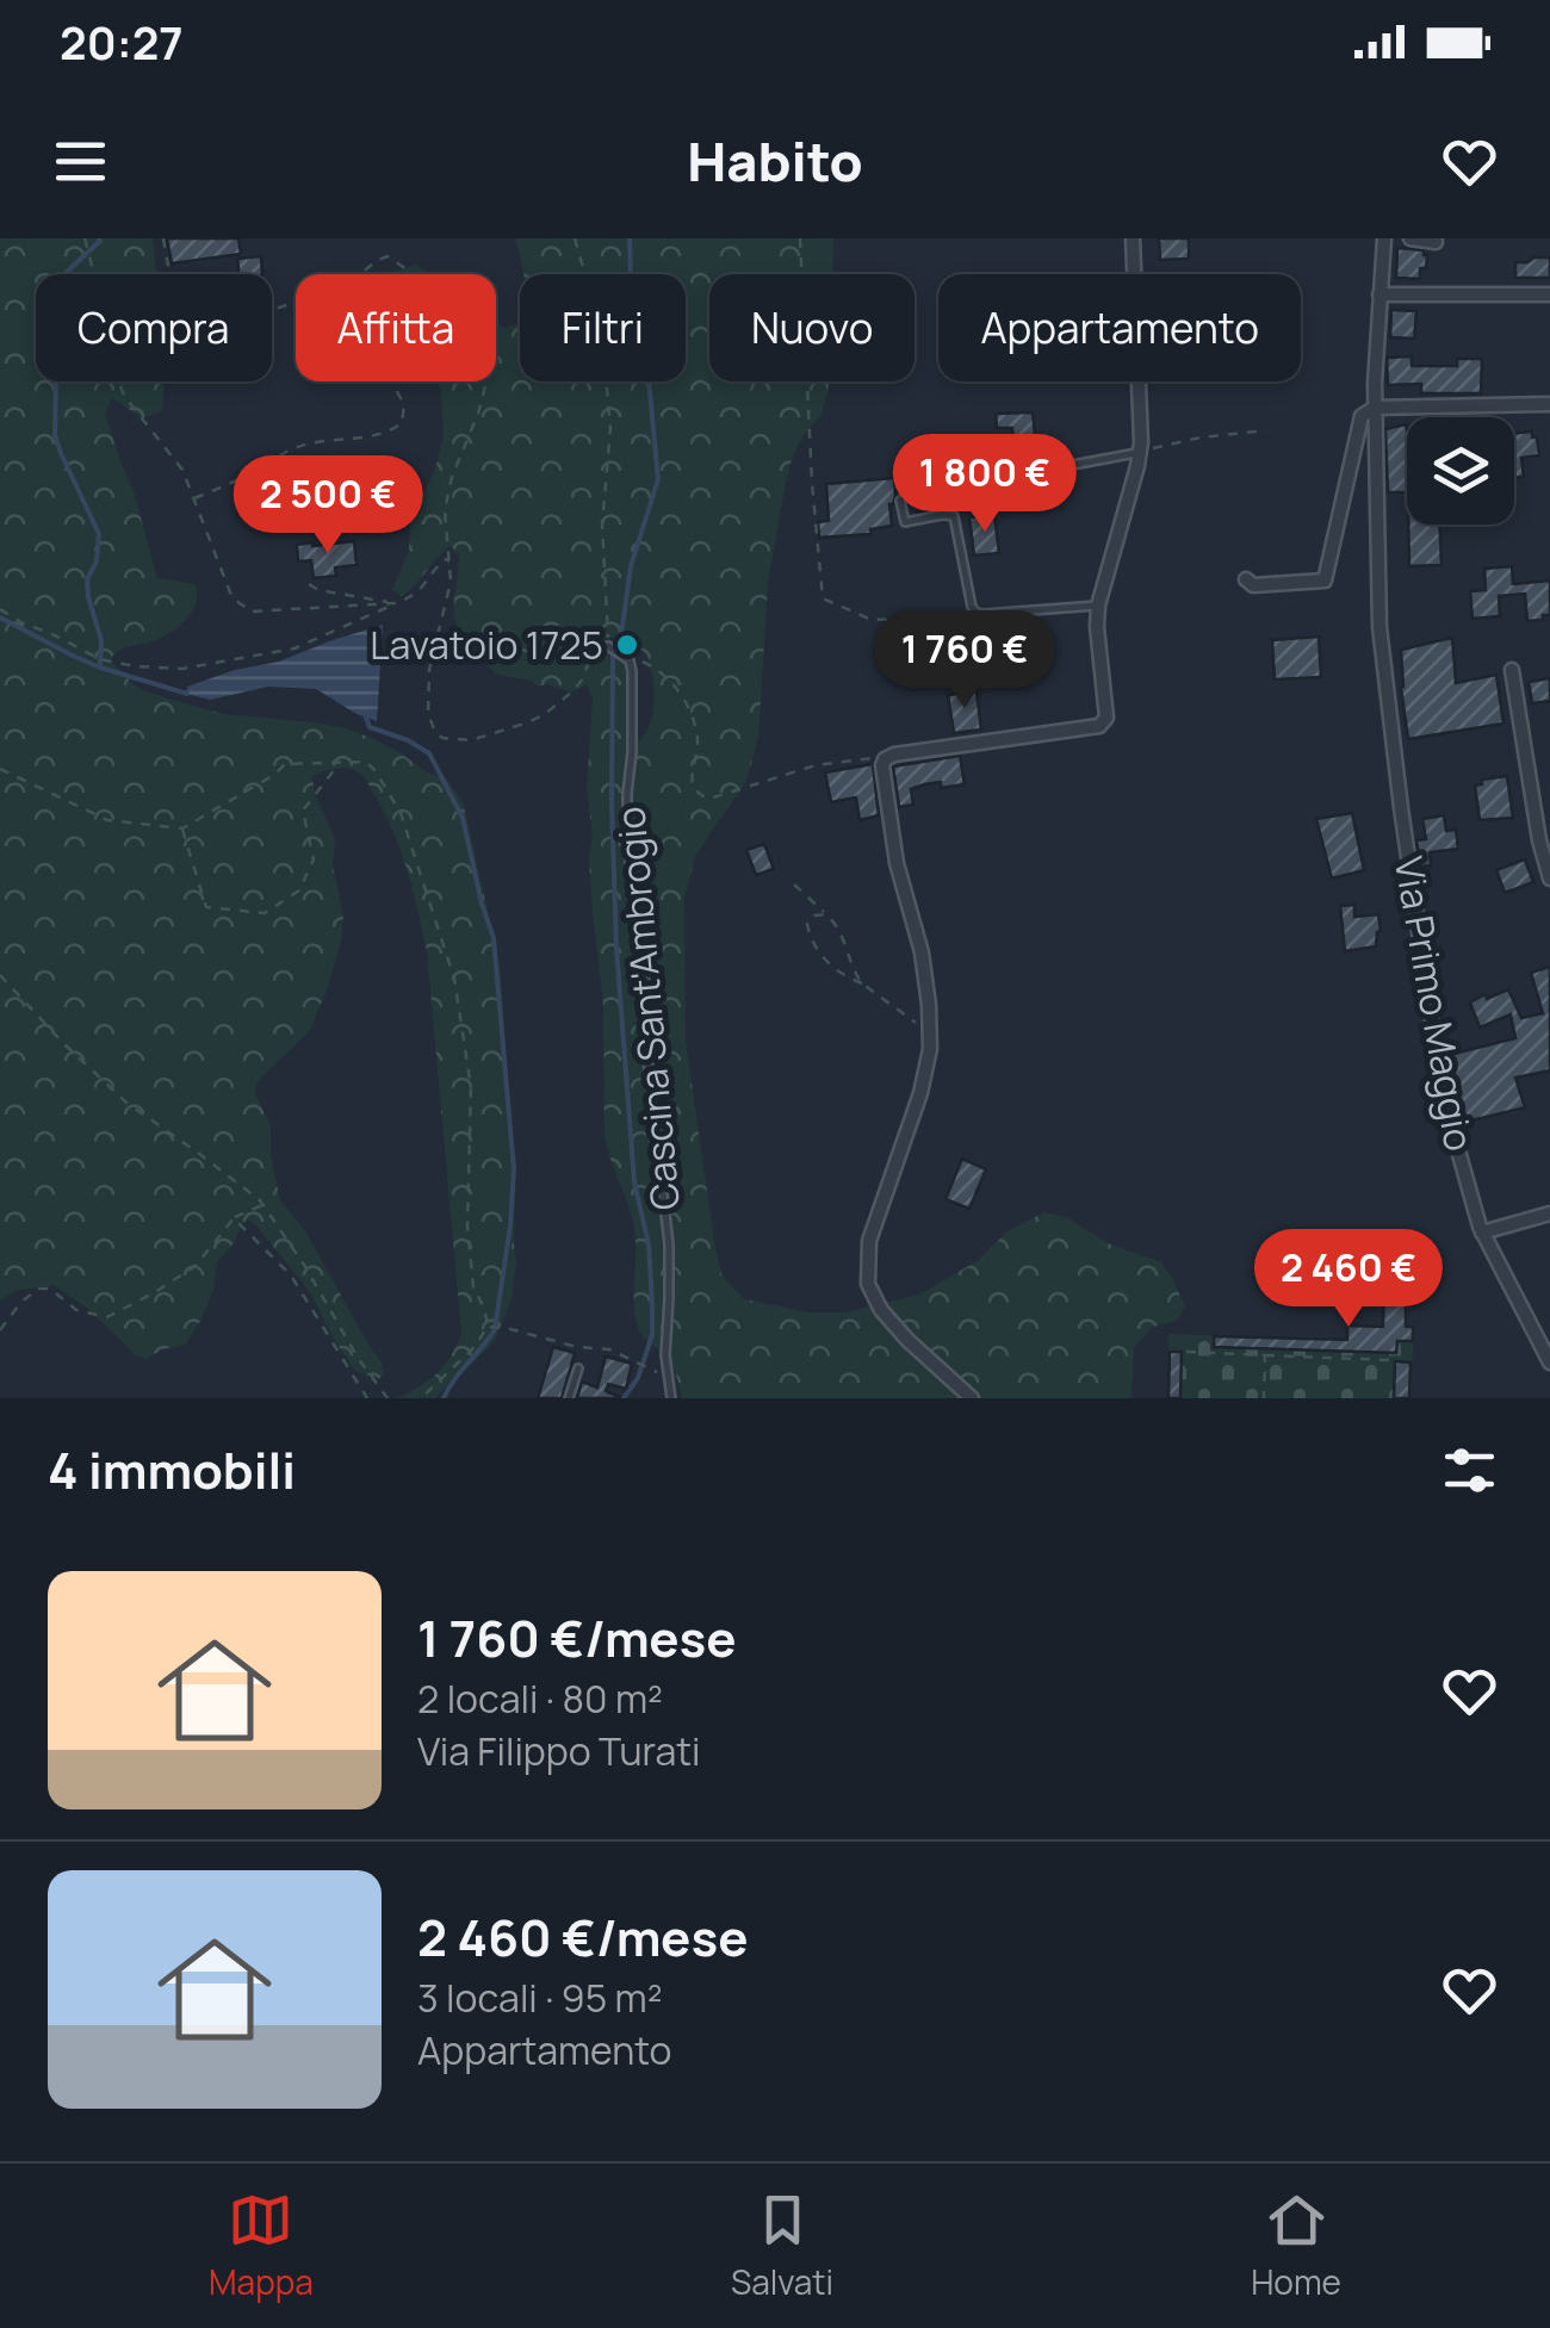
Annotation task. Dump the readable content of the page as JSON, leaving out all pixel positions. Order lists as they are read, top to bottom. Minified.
{"streets":{"street":["Via Primo Maggio"],"lane":["Cascina Sant'Ambrogio"]},"places":["Lavatoio 1725"],"page":{"status":"20:27","header":"Habito","chip":["Compra","Affitta","Filtri","Nuovo","Appartamento"],"price":["1 800 €","2 500 €","1 760 €","2 460 €"],"heading":"4 immobili","list":[{"name":"1 760 €/mese","note":"2 locali · 80 m² · Via Filippo Turati"},{"name":"2 460 €/mese","note":"3 locali · 95 m² · Appartamento"}],"tabs":["Mappa","Salvati","Home"]}}
